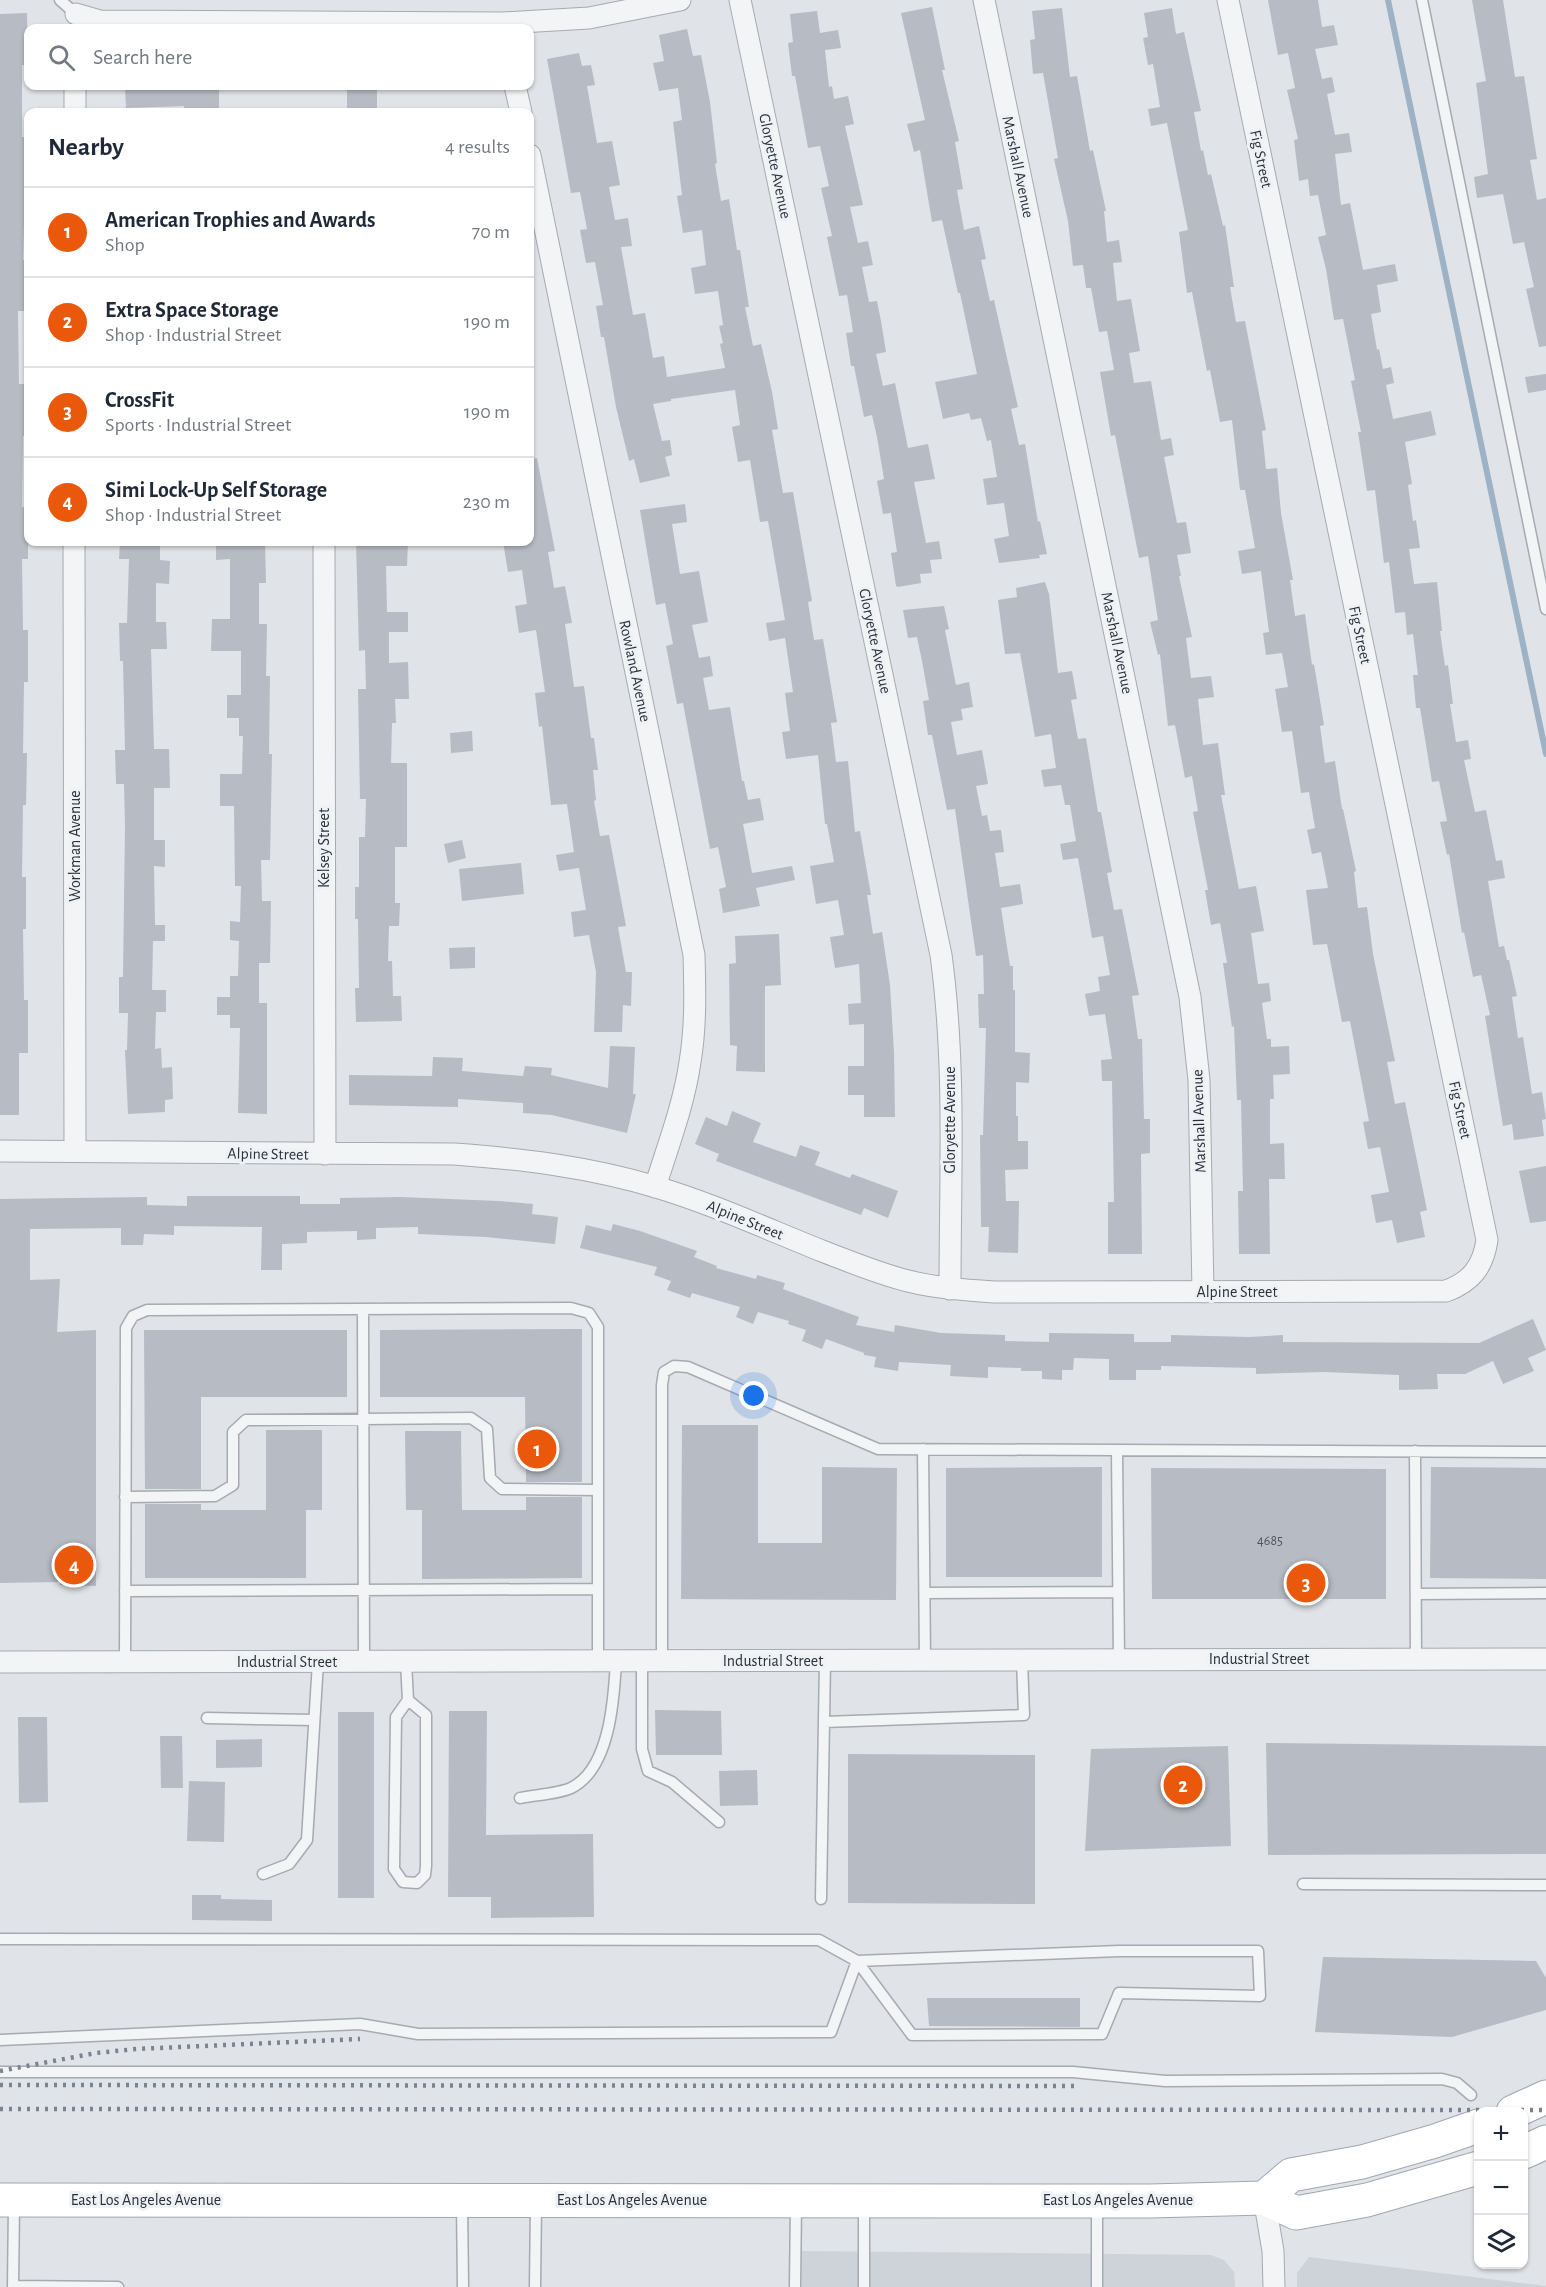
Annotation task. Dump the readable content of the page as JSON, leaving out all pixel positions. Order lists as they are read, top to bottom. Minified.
{"streets":{"main road":["East Los Angeles Avenue"],"street":["Fig Street","Gloryette Avenue","Marshall Avenue","Rowland Avenue","Workman Avenue","Kelsey Street","Alpine Street","Industrial Street"]},"crossings":[["Fig Street","Alpine Street"],["Gloryette Avenue","Alpine Street"],["Marshall Avenue","Alpine Street"],["Rowland Avenue","Alpine Street"],["Workman Avenue","Alpine Street"],["Kelsey Street","Alpine Street"]],"house_numbers":["4685"],"page":{"search":"Search here","heading":["Nearby","4 results"],"list":[{"mark":"1","name":"American Trophies and Awards","note":"Shop","value":"70 m"},{"mark":"2","name":"Extra Space Storage","note":"Shop · Industrial Street","value":"190 m"},{"mark":"3","name":"CrossFit","note":"Sports · Industrial Street","value":"190 m"},{"mark":"4","name":"Simi Lock-Up Self Storage","note":"Shop · Industrial Street","value":"230 m"}],"pins":["1","4","3","2"],"map_buttons":["+","−"]}}
